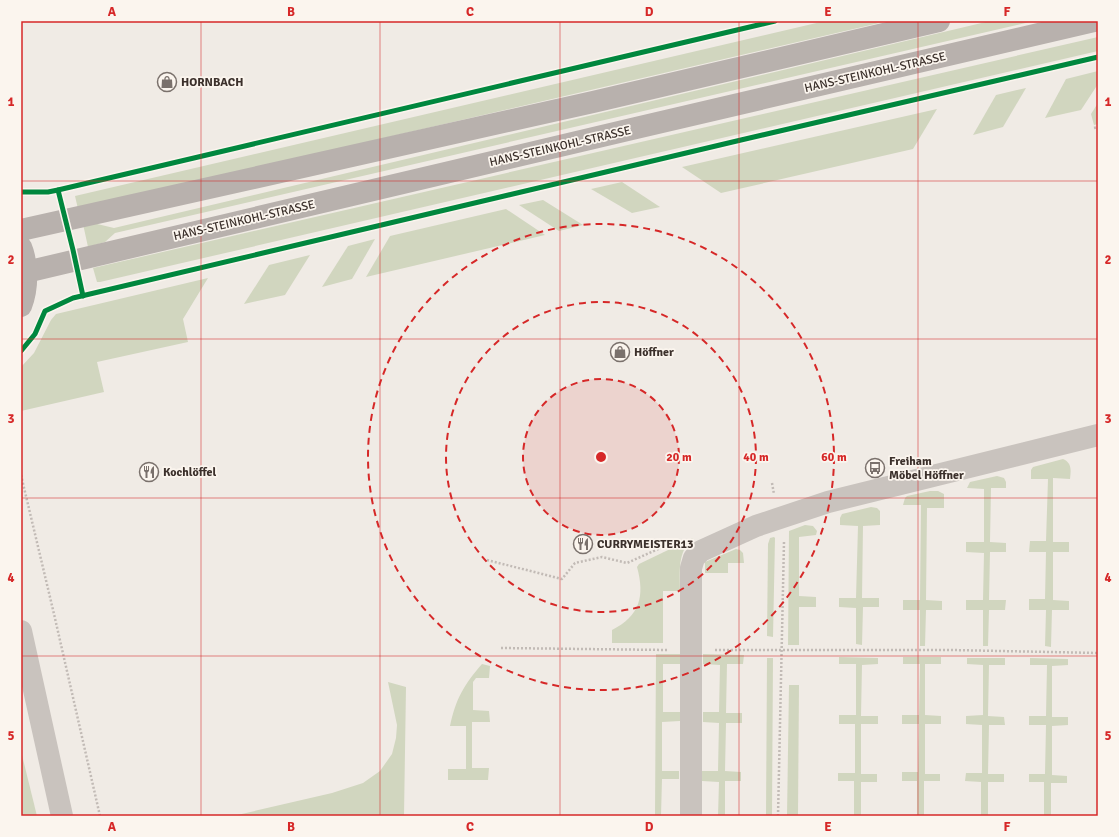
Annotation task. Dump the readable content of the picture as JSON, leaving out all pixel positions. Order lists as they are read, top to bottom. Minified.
{"streets":{"main road":["HANS-STEINKOHL-STRASSE"]},"places":{"shop":["HORNBACH","Höffner"],"bus stop":["Freiham Möbel Höffner"],"restaurant":["Kochlöffel","CURRYMEISTER13"]},"grid":{"columns":["A","B","C","D","E","F"],"rows":["1","2","3","4","5"]},"rings":["20 m","40 m","60 m"]}
